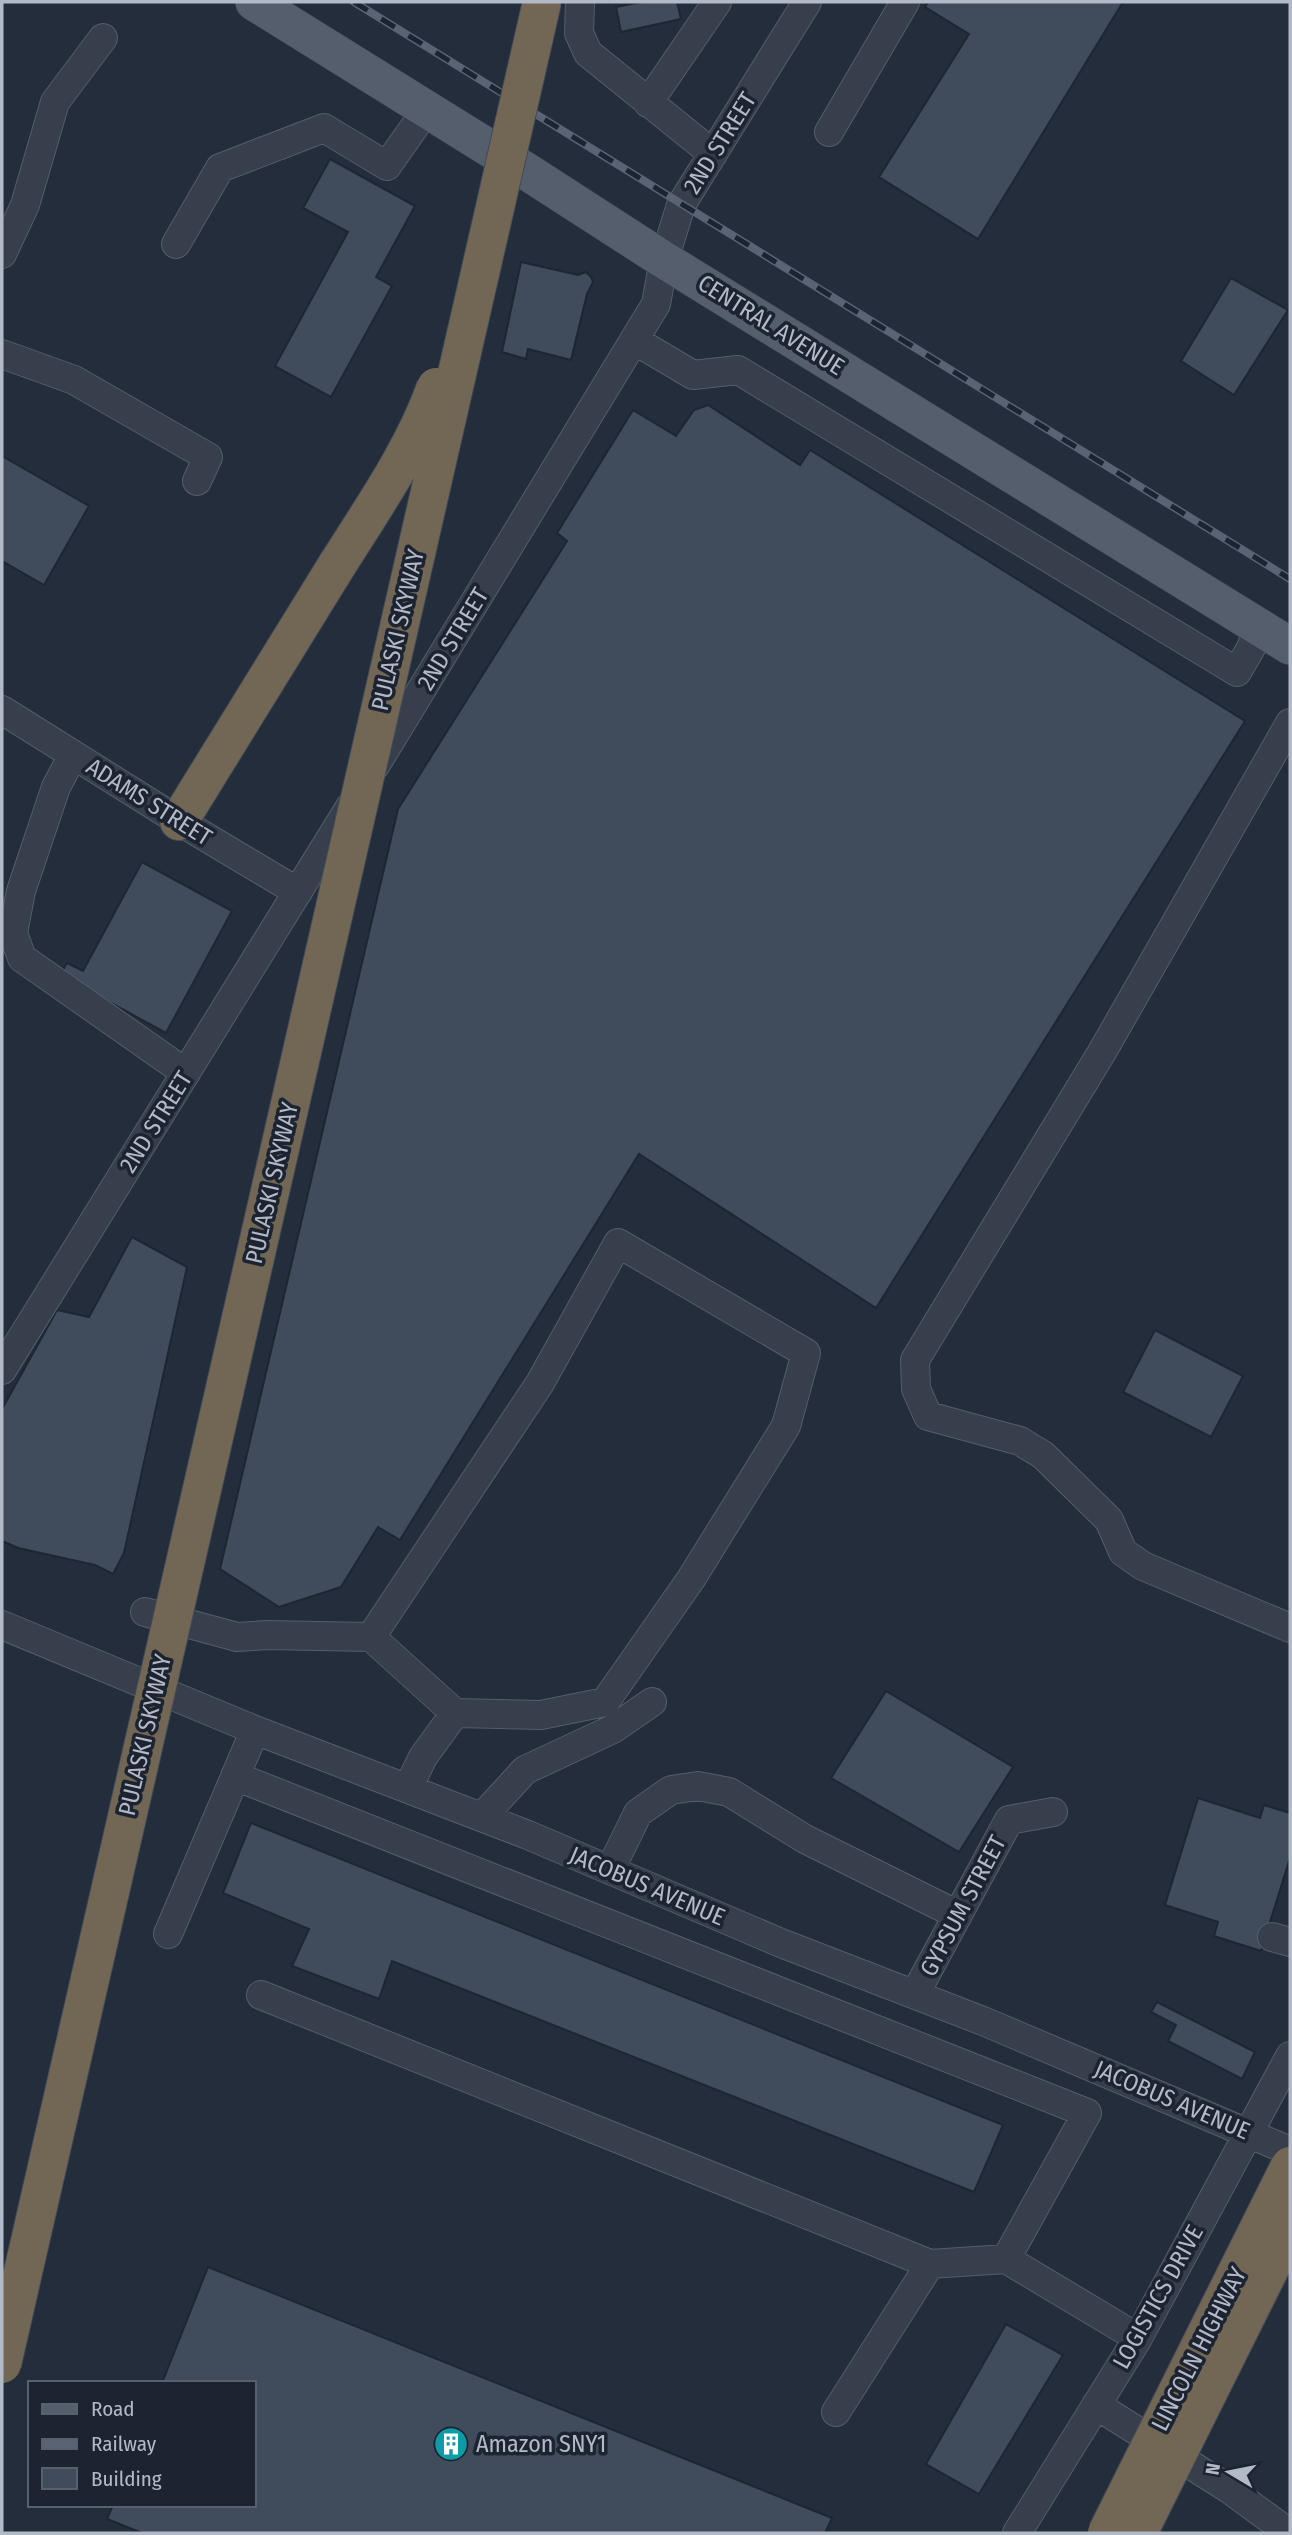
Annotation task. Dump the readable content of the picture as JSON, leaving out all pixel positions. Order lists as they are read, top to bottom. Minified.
{"streets":{"highway":["PULASKI SKYWAY","LINCOLN HIGHWAY"],"main road":["CENTRAL AVENUE"],"street":["2ND STREET","ADAMS STREET","JACOBUS AVENUE","GYPSUM STREET","LOGISTICS DRIVE"]},"crossings":[["2ND STREET","CENTRAL AVENUE"],["2ND STREET","ADAMS STREET"],["JACOBUS AVENUE","GYPSUM STREET"],["JACOBUS AVENUE","LOGISTICS DRIVE"]],"places":{"building":["Amazon SNY1"]},"legend":["Road","Railway","Building"],"north":"left"}
